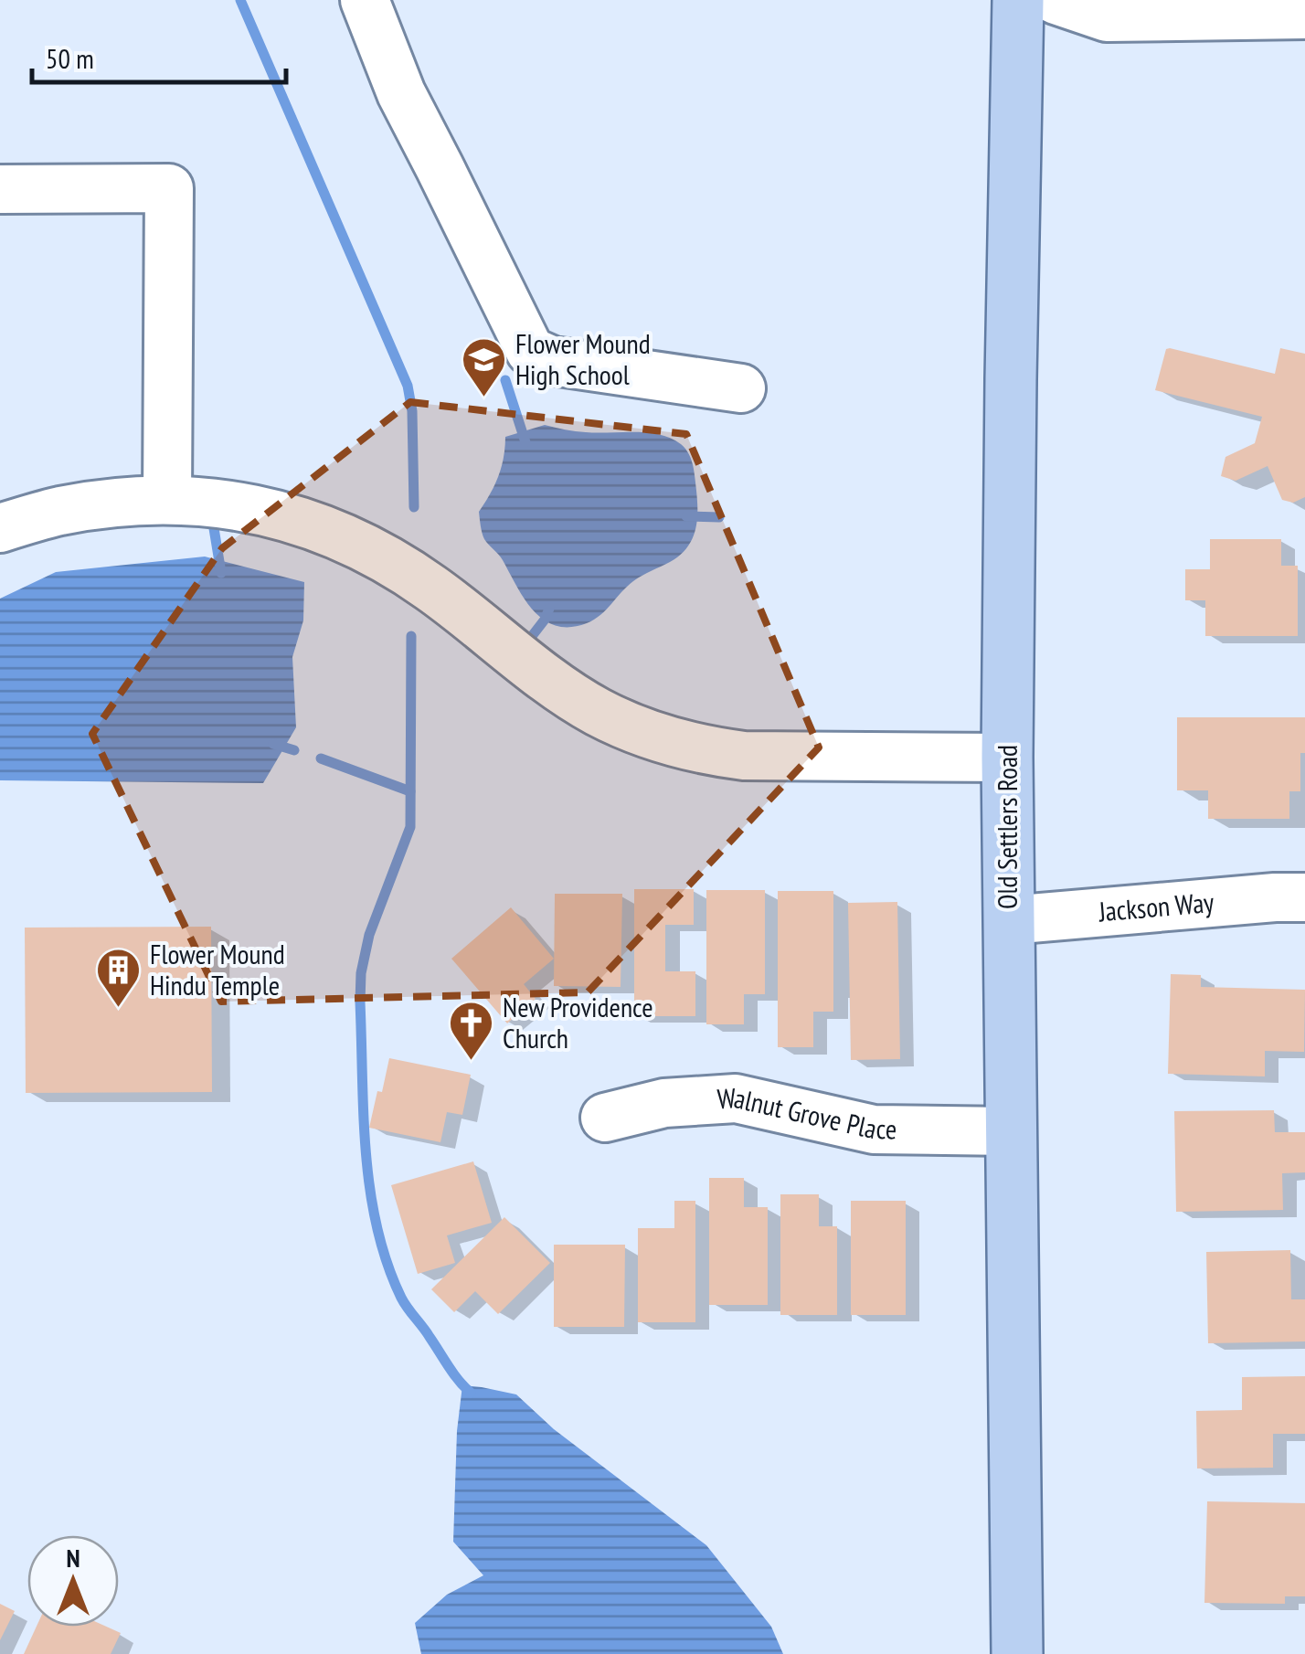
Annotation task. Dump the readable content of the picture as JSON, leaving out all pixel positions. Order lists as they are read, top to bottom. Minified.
{"streets":{"main road":["Old Settlers Road"],"street":["Jackson Way","Walnut Grove Place"]},"crossings":[["Old Settlers Road","Jackson Way"],["Old Settlers Road","Walnut Grove Place"]],"places":{"school or university":["Flower Mound High School"],"building":["Flower Mound Hindu Temple"],"church":["New Providence Church"]},"scale_bar":"50 m","north":"top"}
